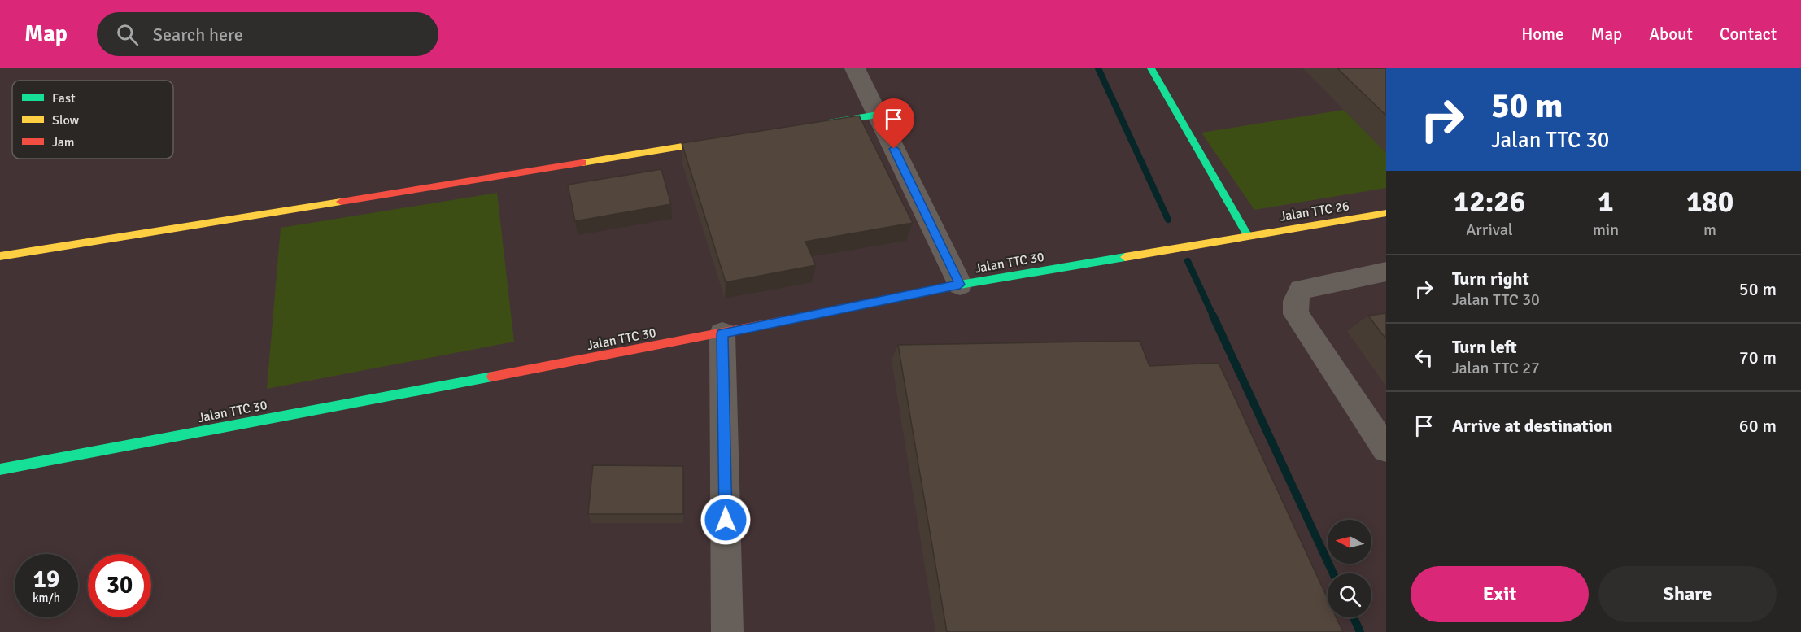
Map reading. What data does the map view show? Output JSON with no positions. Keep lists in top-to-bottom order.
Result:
{
  "streets": {
    "street": ["Jalan TTC 26", "Jalan TTC 30"]
  },
  "crossings": [
    ["Jalan TTC 26", "Jalan TTC 30"]
  ],
  "legend": ["Fast", "Slow", "Jam"],
  "north": "left",
  "page": {
    "header": "Map",
    "search": "Search here",
    "nav": [
      "Home",
      "Map",
      "About",
      "Contact"
    ],
    "turn": ["50 m", "Jalan TTC 30"],
    "eta": [
      "12:26",
      "Arrival",
      "1",
      "min",
      "180",
      "m"
    ],
    "list": [
      {
        "name": "Turn right",
        "note": "Jalan TTC 30",
        "value": "50 m"
      },
      {
        "name": "Turn left",
        "note": "Jalan TTC 27",
        "value": "70 m"
      },
      {
        "name": "Arrive at destination",
        "value": "60 m"
      }
    ],
    "speed": "19 km/h",
    "limit": "30",
    "buttons": ["Exit", "Share"]
  }
}
